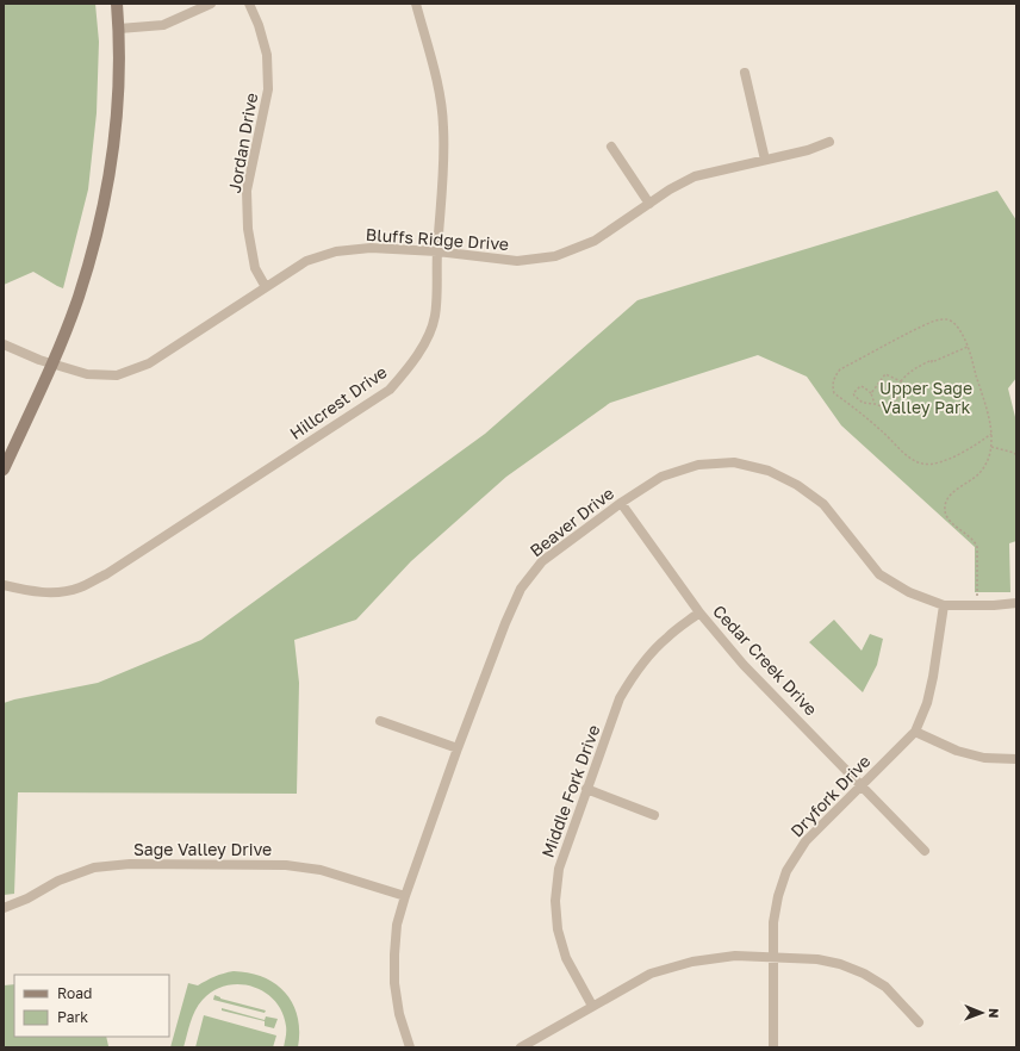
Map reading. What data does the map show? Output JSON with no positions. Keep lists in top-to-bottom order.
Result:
{
  "streets": {
    "street": [
      "Jordan Drive",
      "Bluffs Ridge Drive",
      "Hillcrest Drive",
      "Beaver Drive",
      "Cedar Creek Drive",
      "Middle Fork Drive",
      "Dryfork Drive",
      "Sage Valley Drive"
    ]
  },
  "crossings": [
    ["Jordan Drive", "Bluffs Ridge Drive"],
    ["Bluffs Ridge Drive", "Hillcrest Drive"],
    ["Beaver Drive", "Cedar Creek Drive"],
    ["Beaver Drive", "Dryfork Drive"],
    ["Beaver Drive", "Sage Valley Drive"],
    ["Cedar Creek Drive", "Middle Fork Drive"],
    ["Cedar Creek Drive", "Dryfork Drive"]
  ],
  "parks": ["Upper Sage Valley Park"],
  "legend": ["Road", "Park"],
  "north": "right"
}
